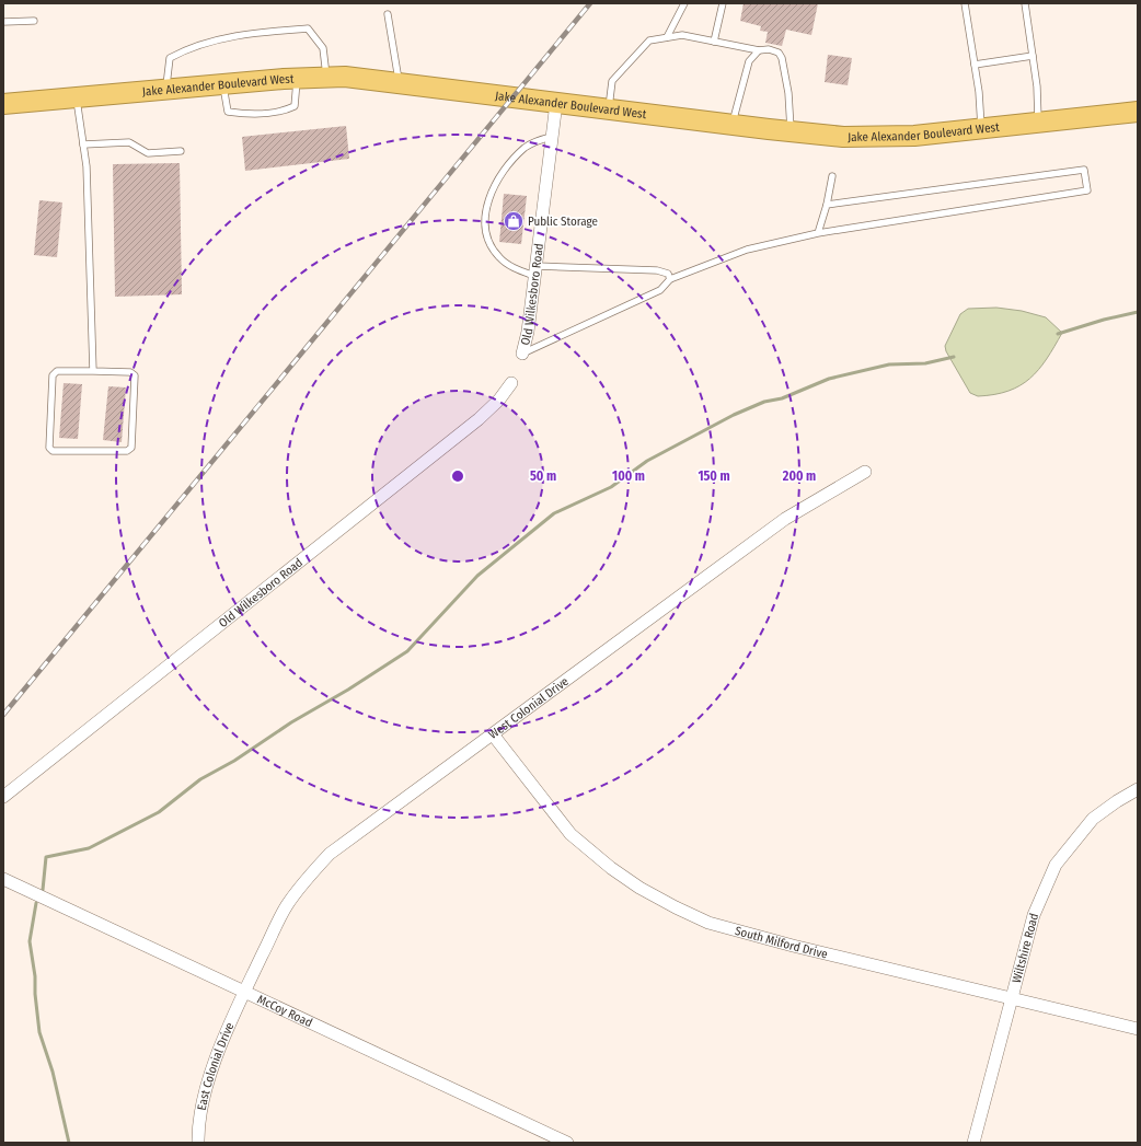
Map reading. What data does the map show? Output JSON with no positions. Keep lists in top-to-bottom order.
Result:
{
  "streets": {
    "highway": ["Jake Alexander Boulevard West"],
    "street": [
      "Old Wilkesboro Road",
      "West Colonial Drive",
      "South Milford Drive",
      "Wiltshire Road",
      "McCoy Road",
      "East Colonial Drive"
    ]
  },
  "crossings": [
    ["Jake Alexander Boulevard West", "Old Wilkesboro Road"],
    ["West Colonial Drive", "South Milford Drive"],
    ["West Colonial Drive", "McCoy Road"],
    ["West Colonial Drive", "East Colonial Drive"],
    ["South Milford Drive", "Wiltshire Road"],
    ["McCoy Road", "East Colonial Drive"]
  ],
  "places": {
    "shop": ["Public Storage"]
  },
  "rings": [
    "50 m",
    "100 m",
    "150 m",
    "200 m"
  ]
}
